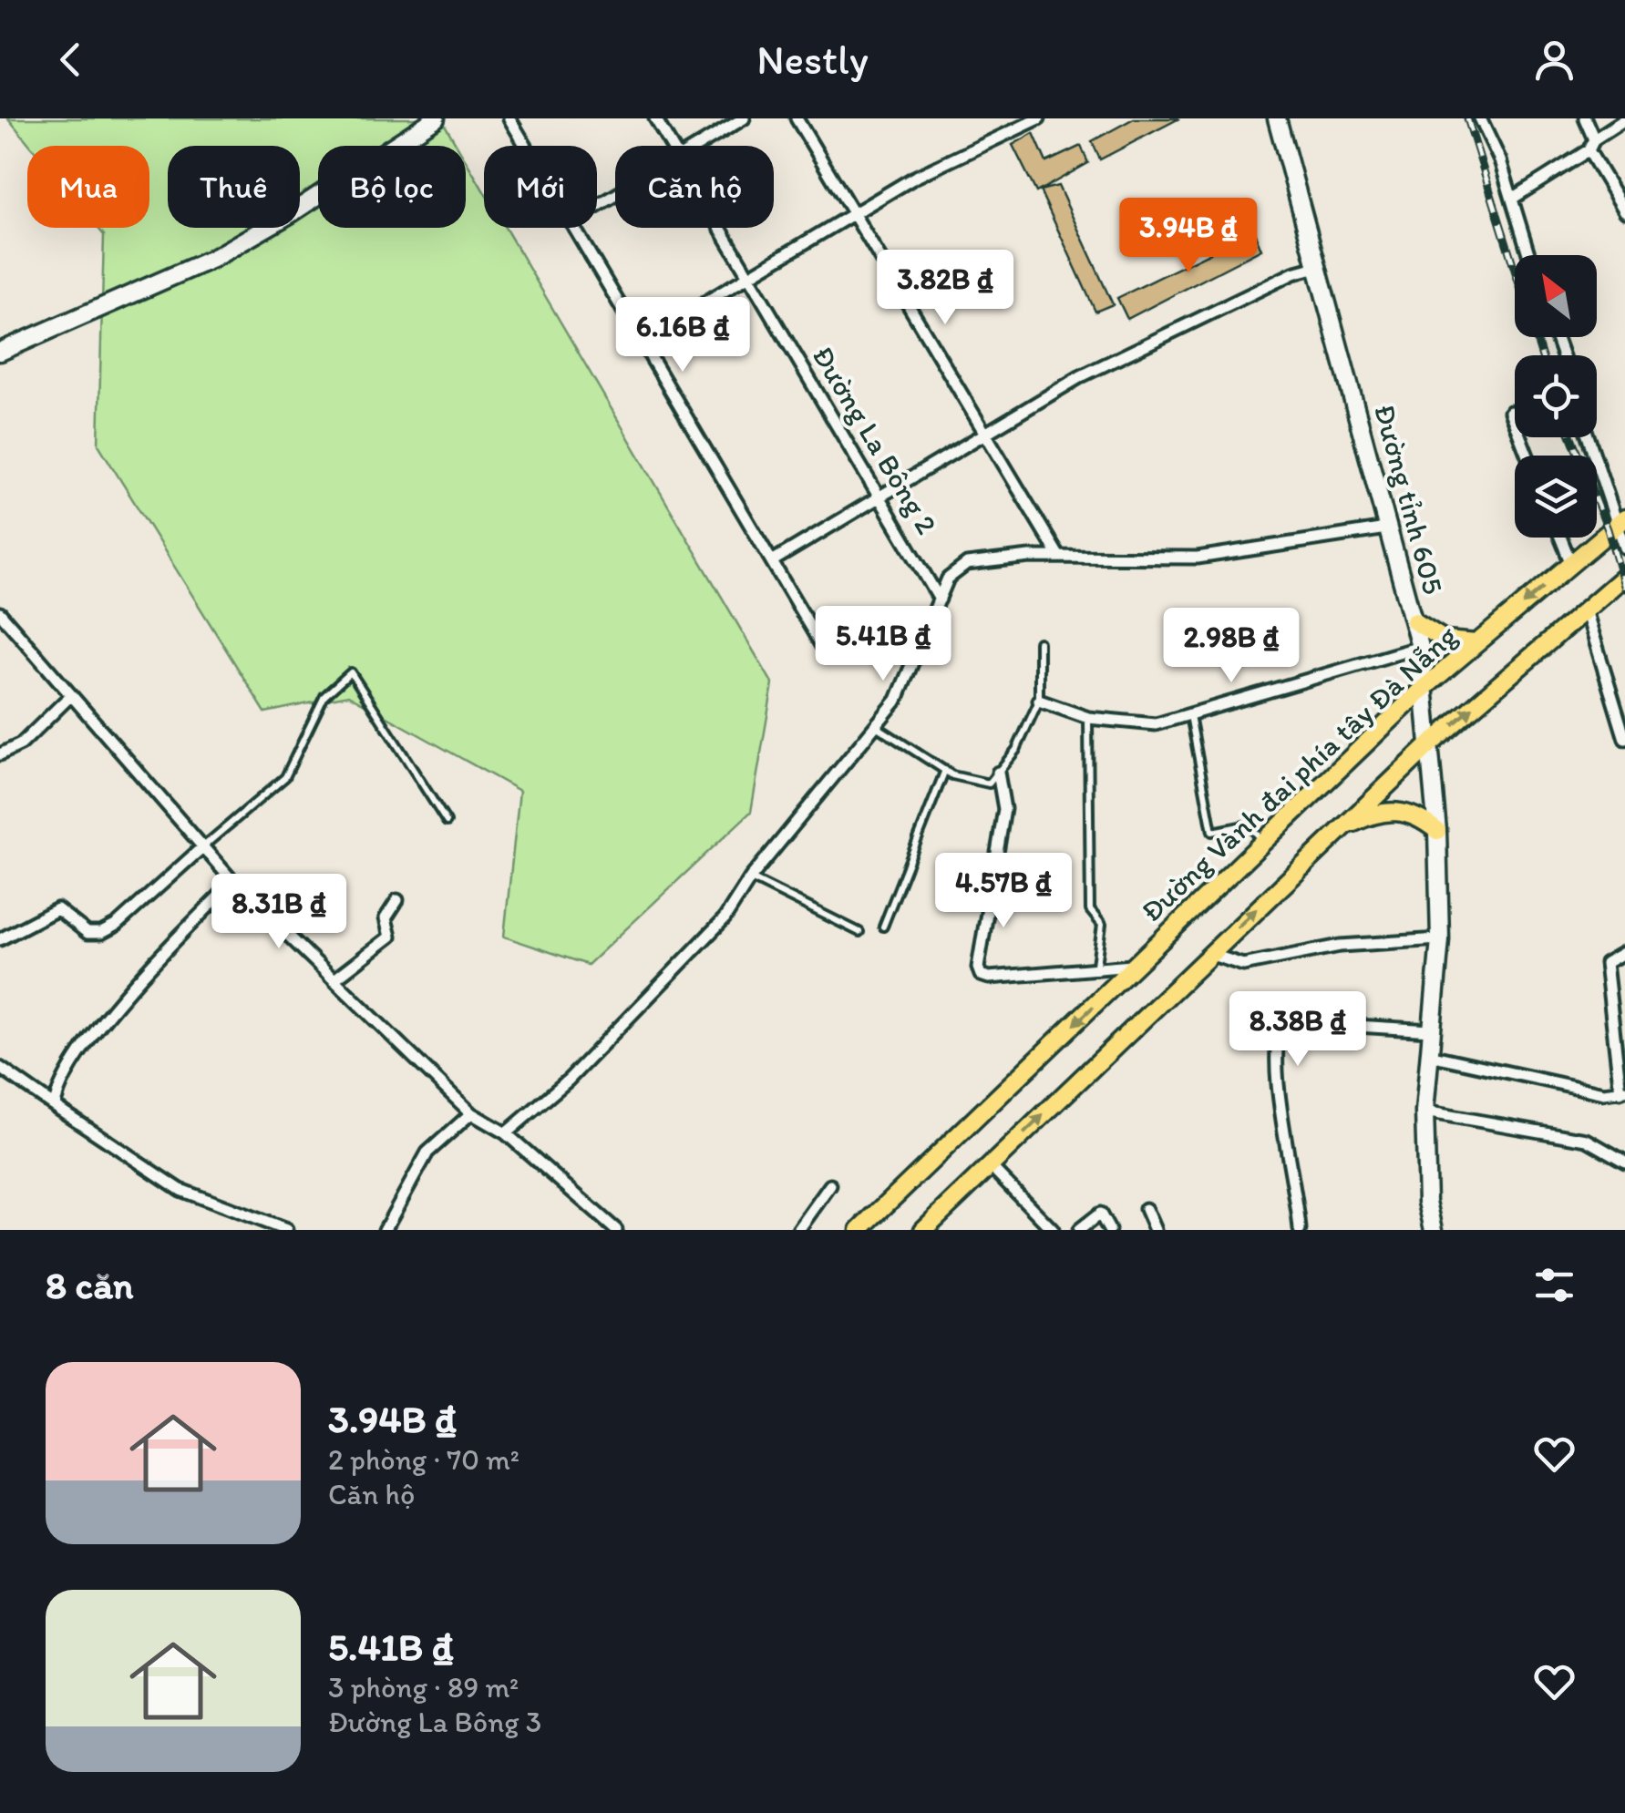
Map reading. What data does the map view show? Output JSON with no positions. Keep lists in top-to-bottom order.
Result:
{
  "streets": {
    "main road": ["Đường tỉnh 605", "Đường Vành đai phía tây Đà Nẵng"],
    "street": ["Đường La Bông 2"]
  },
  "crossings": [
    ["Đường tỉnh 605", "Đường Vành đai phía tây Đà Nẵng"]
  ],
  "north": "top left",
  "page": {
    "header": "Nestly",
    "chip": [
      "Mua",
      "Thuê",
      "Bộ lọc",
      "Mới",
      "Căn hộ"
    ],
    "price": [
      "3.94B ₫",
      "3.82B ₫",
      "6.16B ₫",
      "5.41B ₫",
      "2.98B ₫",
      "4.57B ₫",
      "8.31B ₫",
      "8.38B ₫"
    ],
    "heading": "8 căn",
    "list": [
      {
        "name": "3.94B ₫",
        "note": "2 phòng · 70 m² · Căn hộ"
      },
      {
        "name": "5.41B ₫",
        "note": "3 phòng · 89 m² · Đường La Bông 3"
      }
    ]
  }
}
